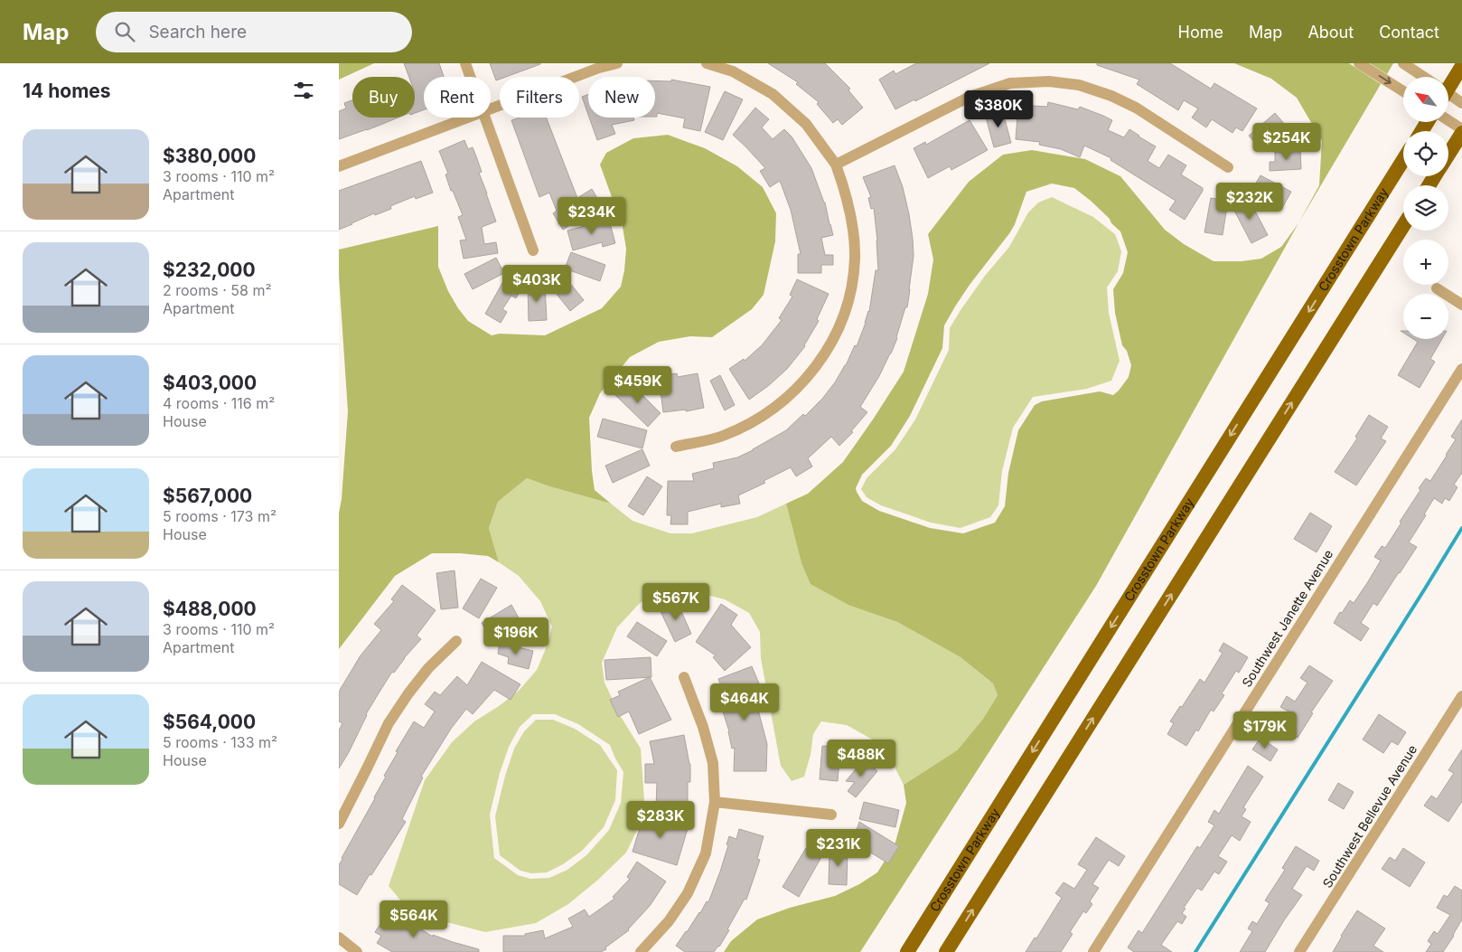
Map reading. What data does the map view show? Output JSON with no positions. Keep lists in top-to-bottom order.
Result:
{
  "streets": {
    "main road": ["Crosstown Parkway"],
    "street": ["Southwest Janette Avenue", "Southwest Bellevue Avenue"]
  },
  "north": "top left",
  "page": {
    "header": "Map",
    "search": "Search here",
    "nav": [
      "Home",
      "Map",
      "About",
      "Contact"
    ],
    "heading": "14 homes",
    "map_buttons": ["+", "−"],
    "chip": [
      "Buy",
      "Rent",
      "Filters",
      "New"
    ],
    "price": [
      "$380K",
      "$254K",
      "$232K",
      "$234K",
      "$403K",
      "$459K",
      "$567K",
      "$196K",
      "$464K",
      "$179K",
      "$488K",
      "$283K",
      "$231K",
      "$564K"
    ],
    "list": [
      {
        "name": "$380,000",
        "note": "3 rooms · 110 m² · Apartment"
      },
      {
        "name": "$232,000",
        "note": "2 rooms · 58 m² · Apartment"
      },
      {
        "name": "$403,000",
        "note": "4 rooms · 116 m² · House"
      },
      {
        "name": "$567,000",
        "note": "5 rooms · 173 m² · House"
      },
      {
        "name": "$488,000",
        "note": "3 rooms · 110 m² · Apartment"
      },
      {
        "name": "$564,000",
        "note": "5 rooms · 133 m² · House"
      }
    ]
  }
}
